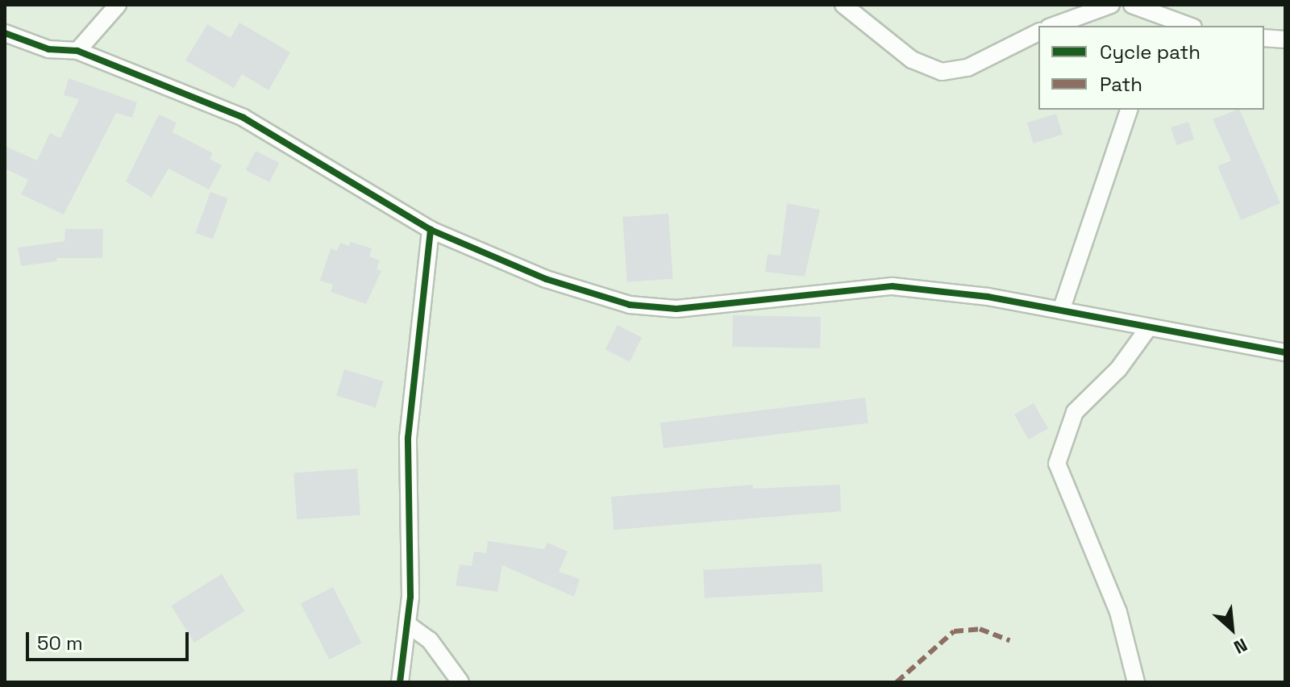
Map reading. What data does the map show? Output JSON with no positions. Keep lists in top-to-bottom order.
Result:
{
  "legend": ["Cycle path", "Path"],
  "scale_bar": "50 m",
  "north": "bottom right"
}
